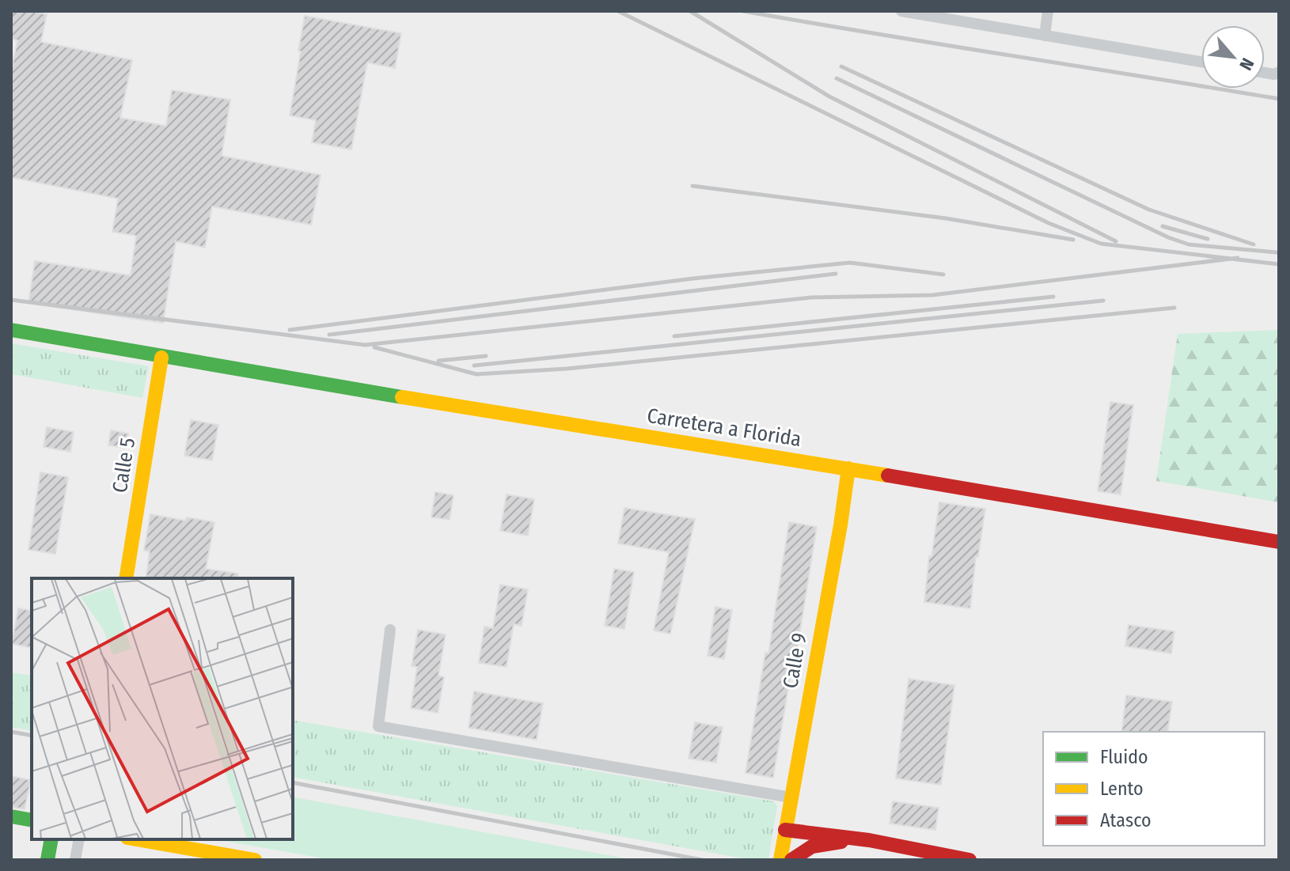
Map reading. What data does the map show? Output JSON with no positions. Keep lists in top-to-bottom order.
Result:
{
  "streets": {
    "main road": ["Carretera a Florida", "Calle 5", "Calle 9"]
  },
  "crossings": [
    ["Carretera a Florida", "Calle 5"],
    ["Carretera a Florida", "Calle 9"]
  ],
  "legend": ["Fluido", "Lento", "Atasco"],
  "north": "bottom right"
}
